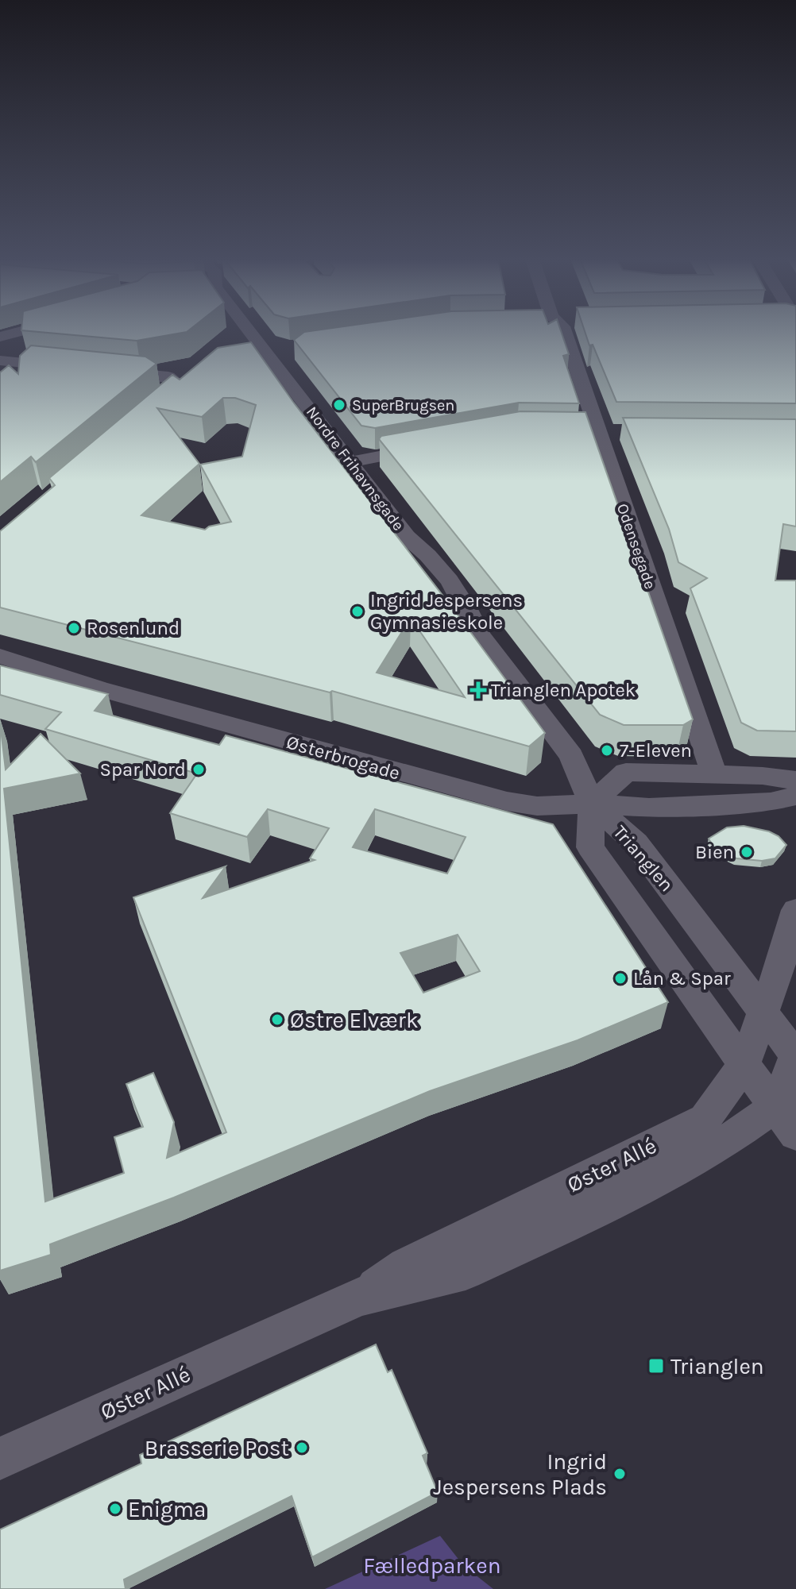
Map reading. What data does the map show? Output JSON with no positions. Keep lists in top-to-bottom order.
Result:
{
  "streets": {
    "street": [
      "Nordre Frihavnsgade",
      "Odensegade",
      "Østerbrogade",
      "Trianglen",
      "Øster Allé"
    ]
  },
  "crossings": [
    ["Nordre Frihavnsgade", "Østerbrogade"],
    ["Nordre Frihavnsgade", "Trianglen"],
    ["Østerbrogade", "Trianglen"],
    ["Trianglen", "Øster Allé"]
  ],
  "parks": ["Fælledparken"],
  "places": {
    "other": [
      "SuperBrugsen",
      "Ingrid Jespersens Gymnasieskole",
      "Rosenlund",
      "7-Eleven",
      "Spar Nord",
      "Bien",
      "Lån & Spar",
      "Østre Elværk",
      "Brasserie Post",
      "Ingrid Jespersens Plads",
      "Enigma"
    ],
    "health": ["Trianglen Apotek"],
    "transit": ["Trianglen"]
  }
}
